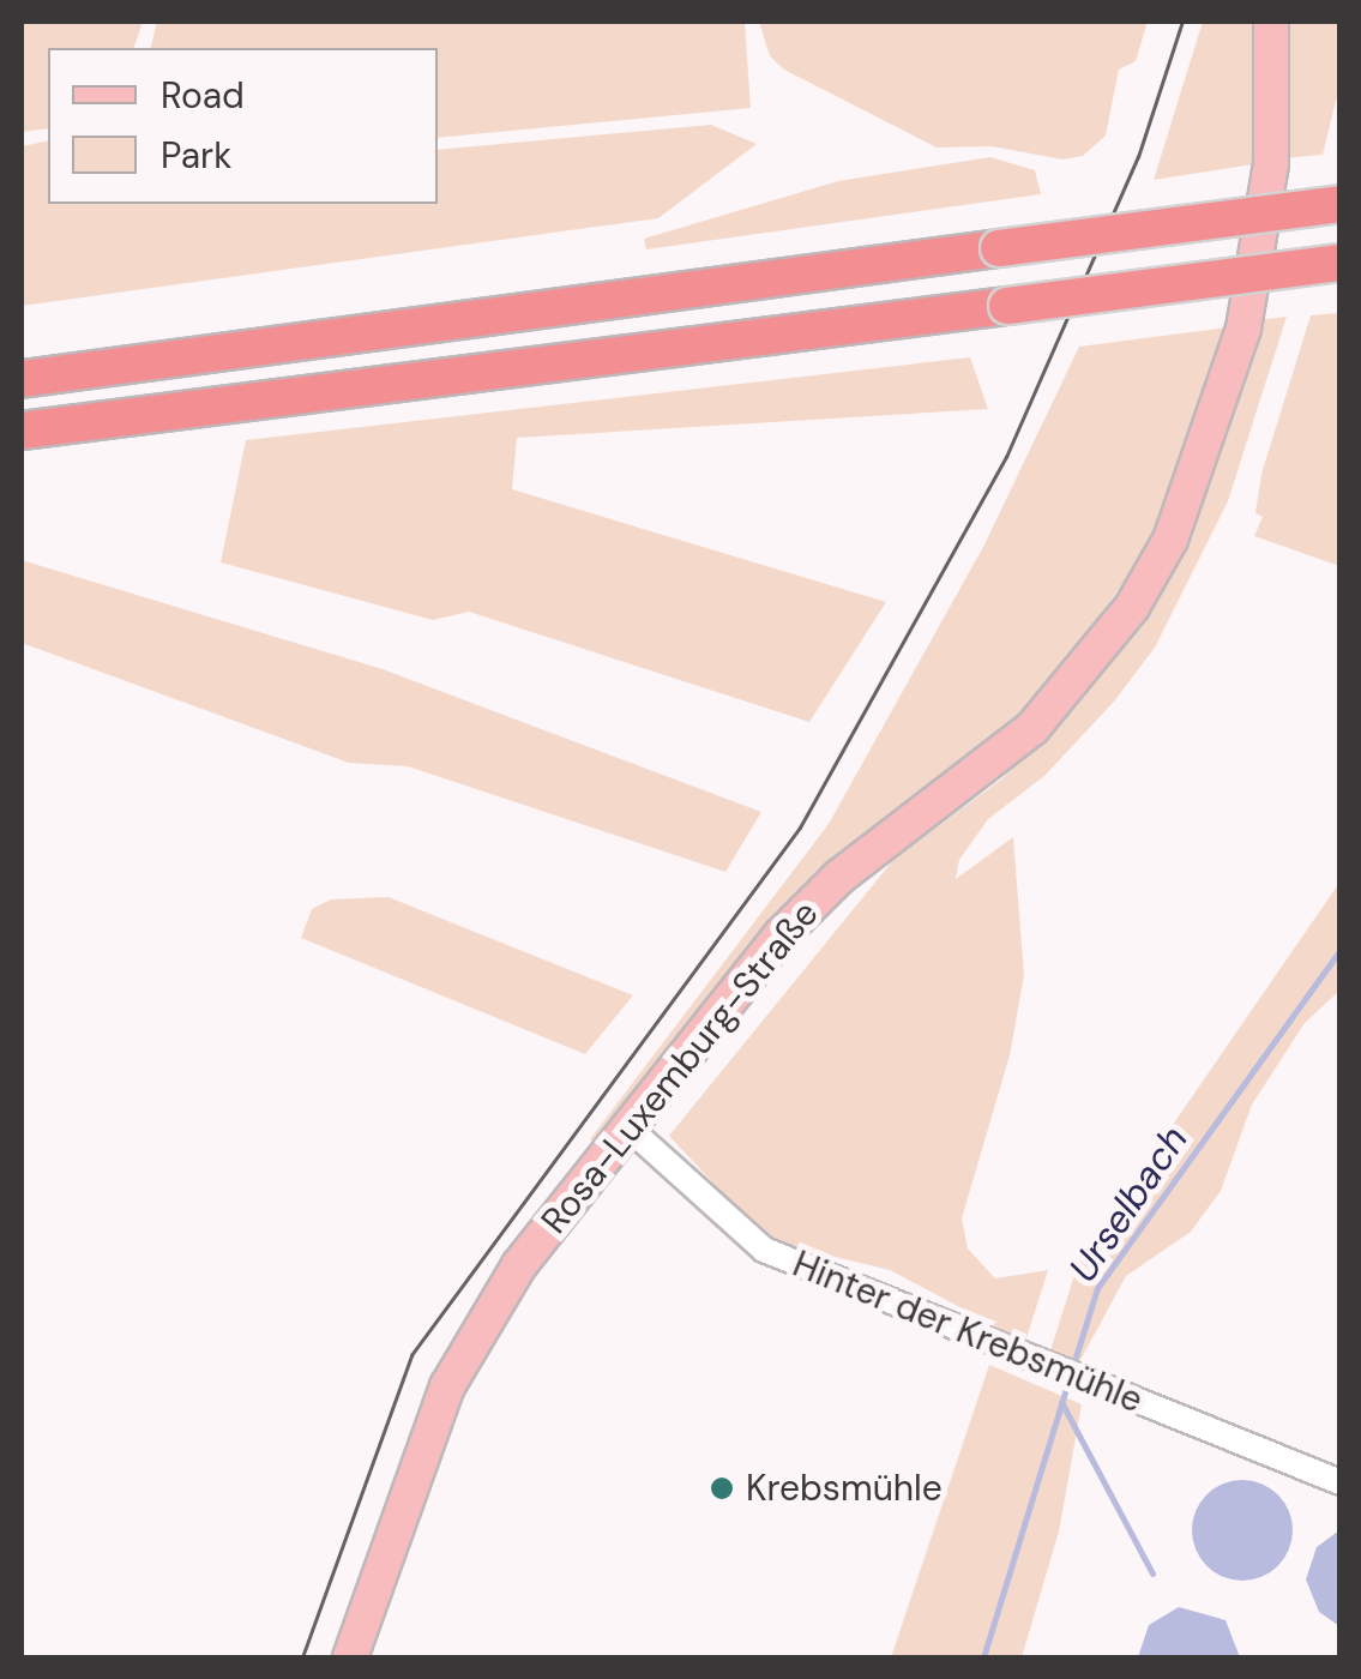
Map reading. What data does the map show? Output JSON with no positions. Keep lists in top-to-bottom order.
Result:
{
  "streets": {
    "main road": ["Rosa-Luxemburg-Straße"],
    "street": ["Hinter der Krebsmühle"]
  },
  "crossings": [
    ["Rosa-Luxemburg-Straße", "Hinter der Krebsmühle"]
  ],
  "water": ["Urselbach"],
  "places": ["Krebsmühle"],
  "legend": ["Road", "Park"]
}
